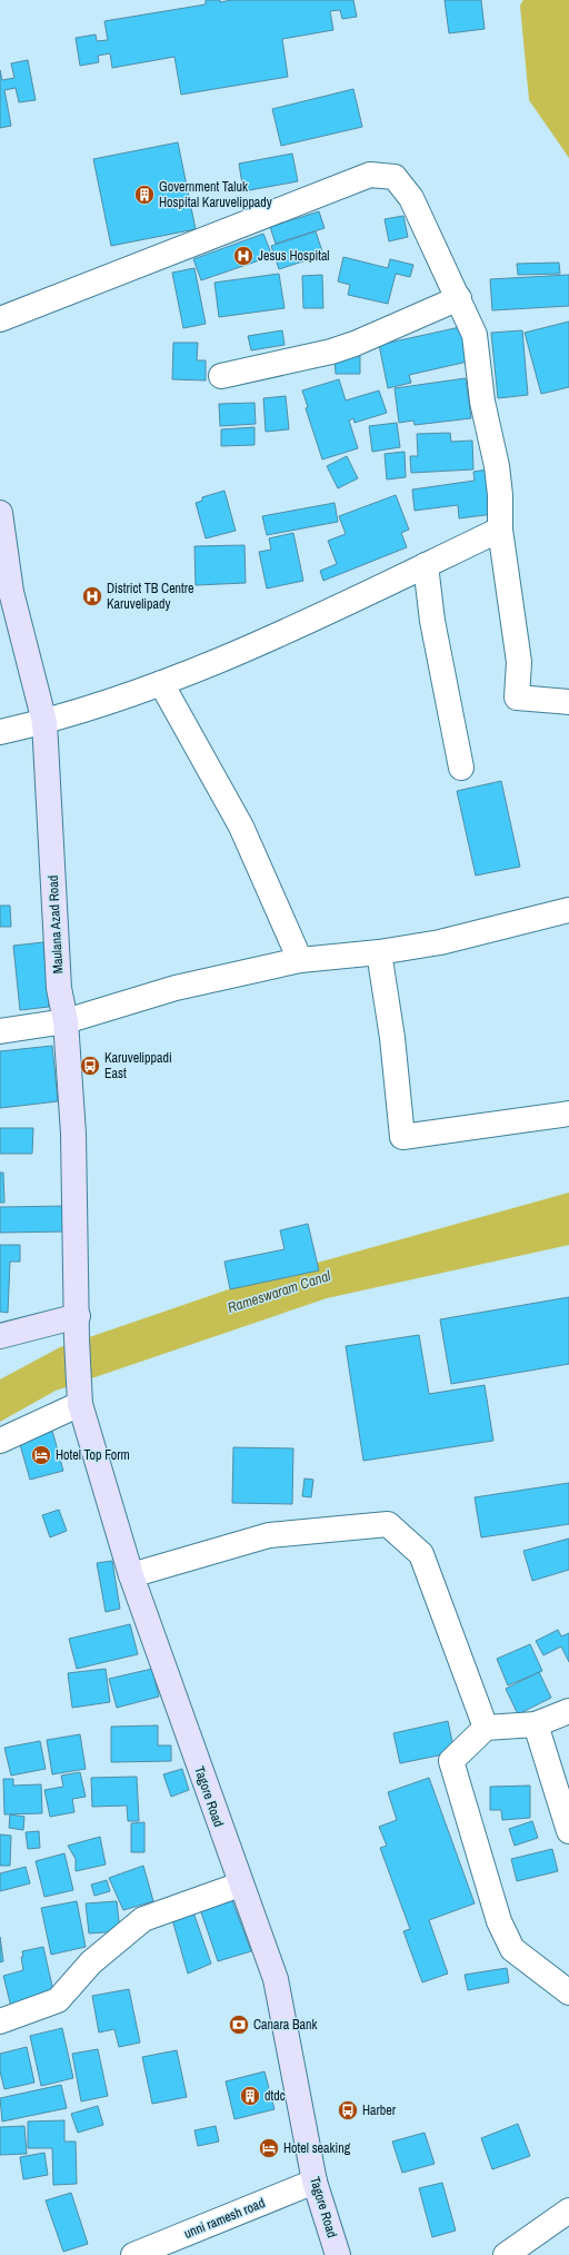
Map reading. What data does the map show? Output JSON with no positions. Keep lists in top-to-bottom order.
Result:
{
  "streets": {
    "main road": ["Maulana Azad Road", "Tagore Road"],
    "street": ["unni ramesh road"]
  },
  "crossings": [
    ["Maulana Azad Road", "Tagore Road"],
    ["Tagore Road", "unni ramesh road"]
  ],
  "water": ["Rameswaram Canal"],
  "places": {
    "building": ["Government Taluk Hospital Karuvelippady", "dtdc"],
    "hospital": ["Jesus Hospital", "District TB Centre Karuvelipady"],
    "bus stop": ["Karuvelippadi East", "Harber"],
    "hotel": ["Hotel Top Form", "Hotel seaking"],
    "bank": ["Canara Bank"]
  }
}
